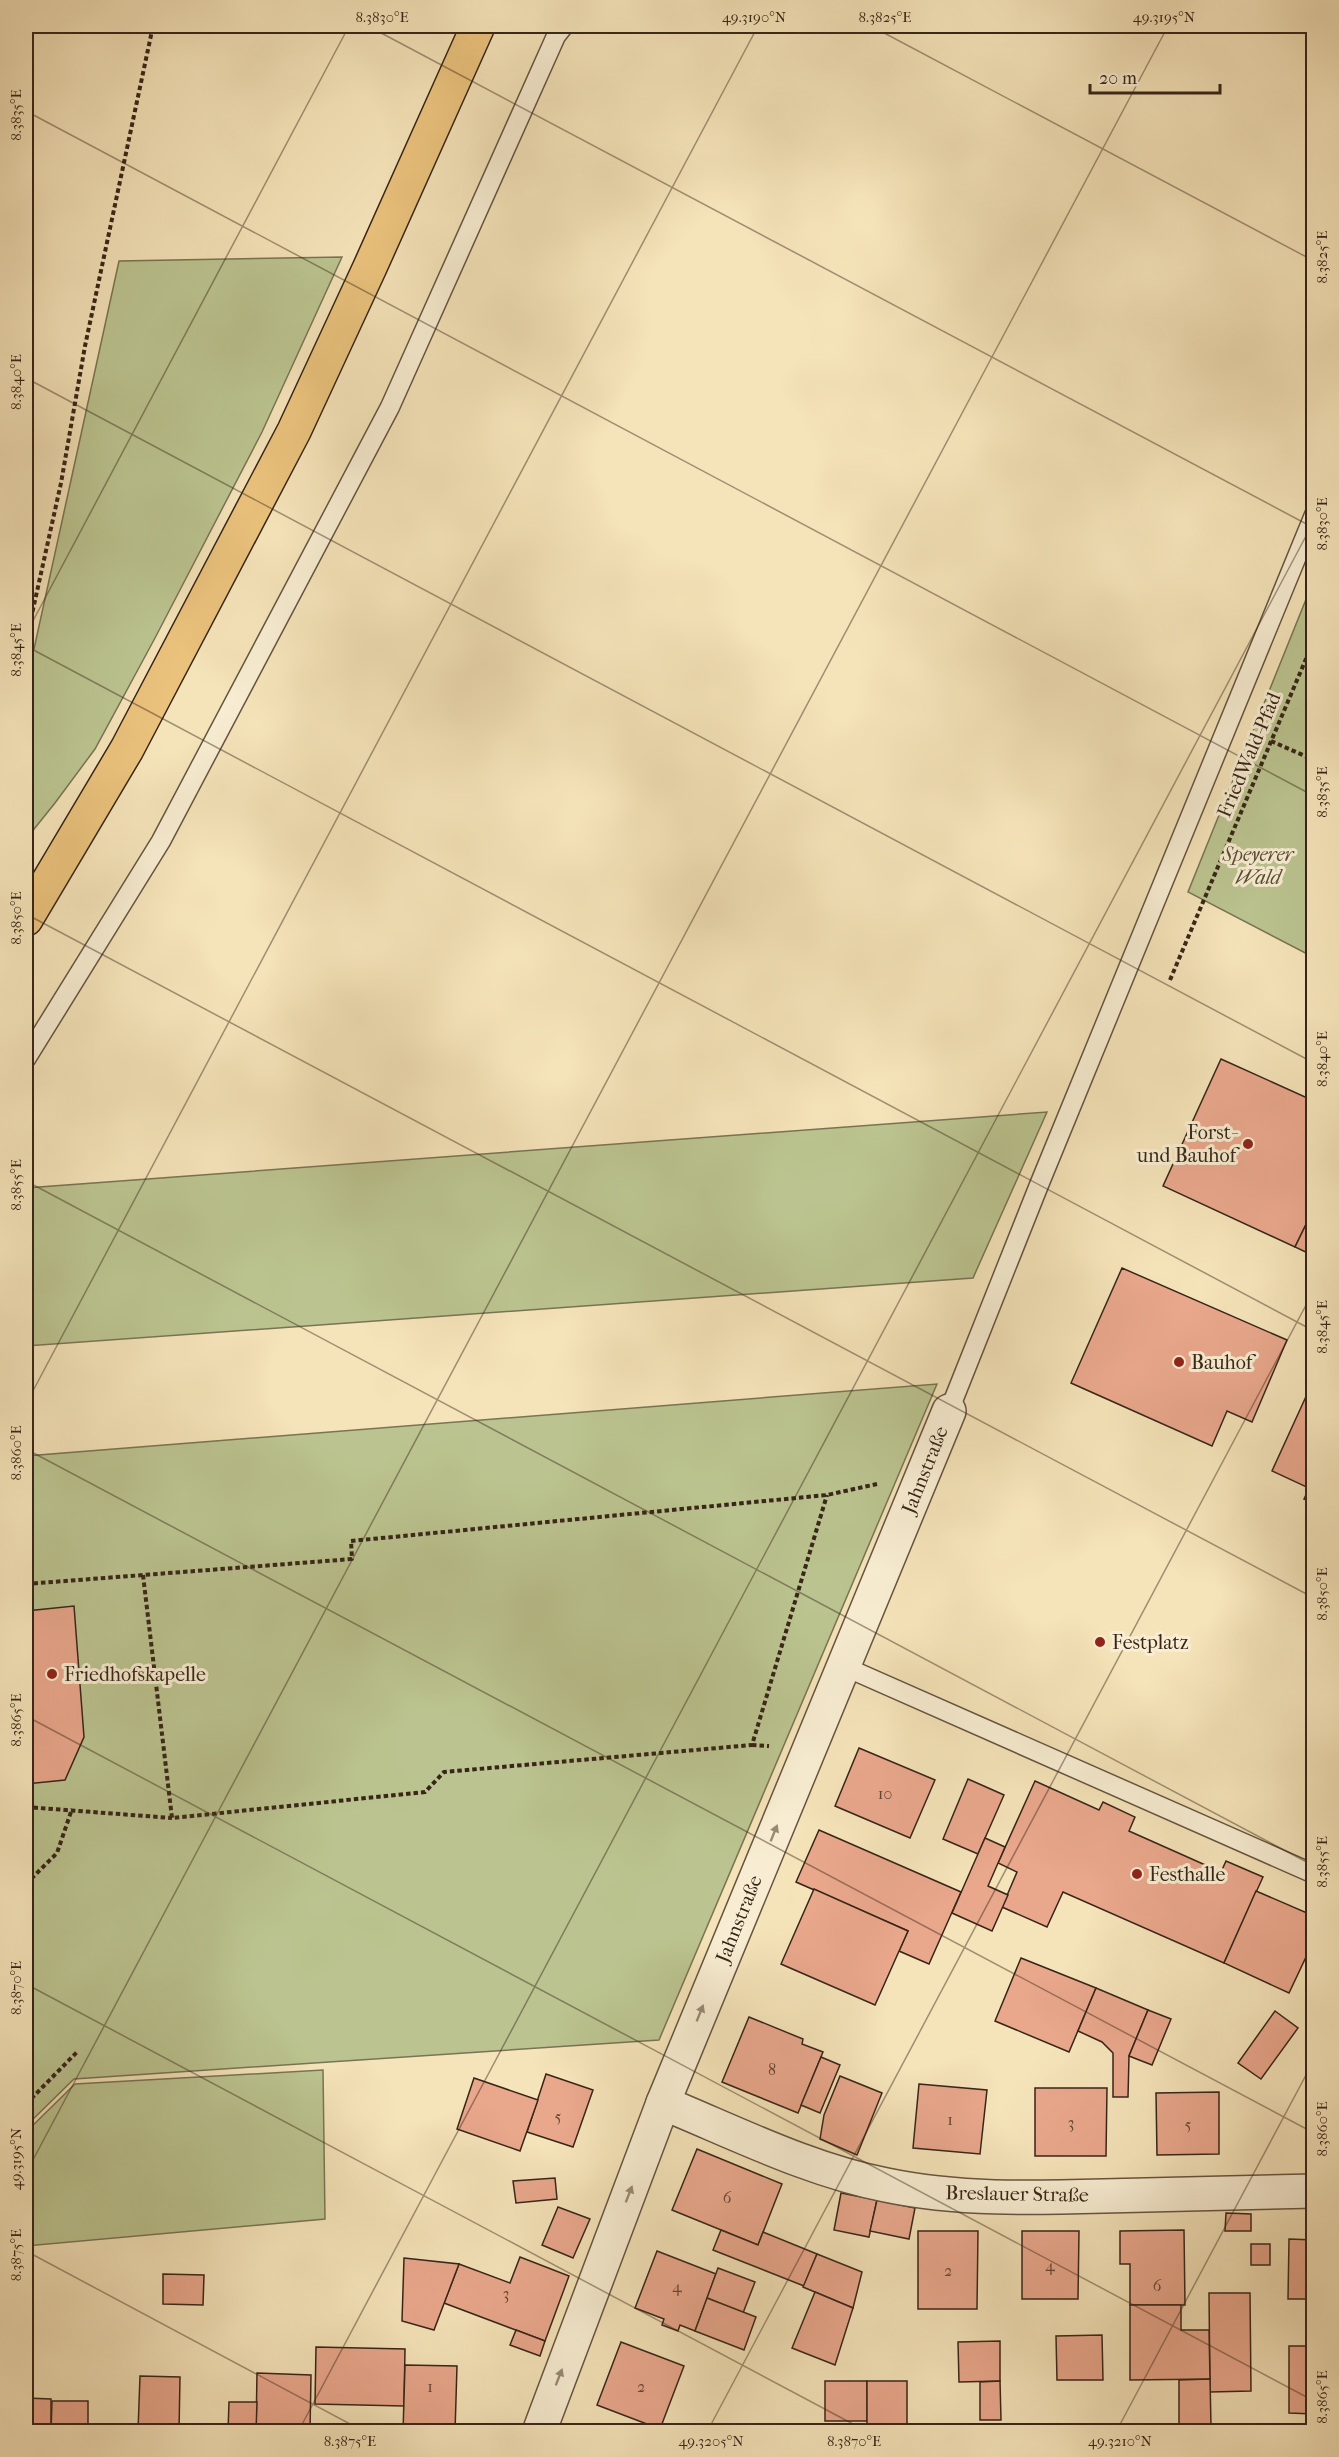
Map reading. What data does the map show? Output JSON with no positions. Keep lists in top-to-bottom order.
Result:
{
  "streets": {
    "street": ["Jahnstraße", "Breslauer Straße"],
    "path": ["FriedWald-Pfad"]
  },
  "crossings": [
    ["Jahnstraße", "Breslauer Straße"]
  ],
  "one_way": ["Jahnstraße"],
  "parks": ["Speyerer Wald"],
  "places": [
    "Forst- und Bauhof",
    "Bauhof",
    "Festplatz",
    "Friedhofskapelle",
    "Festhalle"
  ],
  "house_numbers": [
    "10",
    "8",
    "5",
    "1",
    "3",
    "5",
    "6",
    "4",
    "2",
    "6",
    "4",
    "3",
    "1",
    "2"
  ],
  "scale_bar": "20 m",
  "coordinates": [
    "8.3830°E",
    "49.3190°N",
    "8.3825°E",
    "49.3195°N",
    "8.3835°E",
    "8.3840°E",
    "8.3845°E",
    "8.3850°E",
    "8.3855°E",
    "8.3860°E",
    "8.3865°E",
    "8.3870°E",
    "8.3875°E",
    "49.3205°N",
    "49.3210°N"
  ]
}
